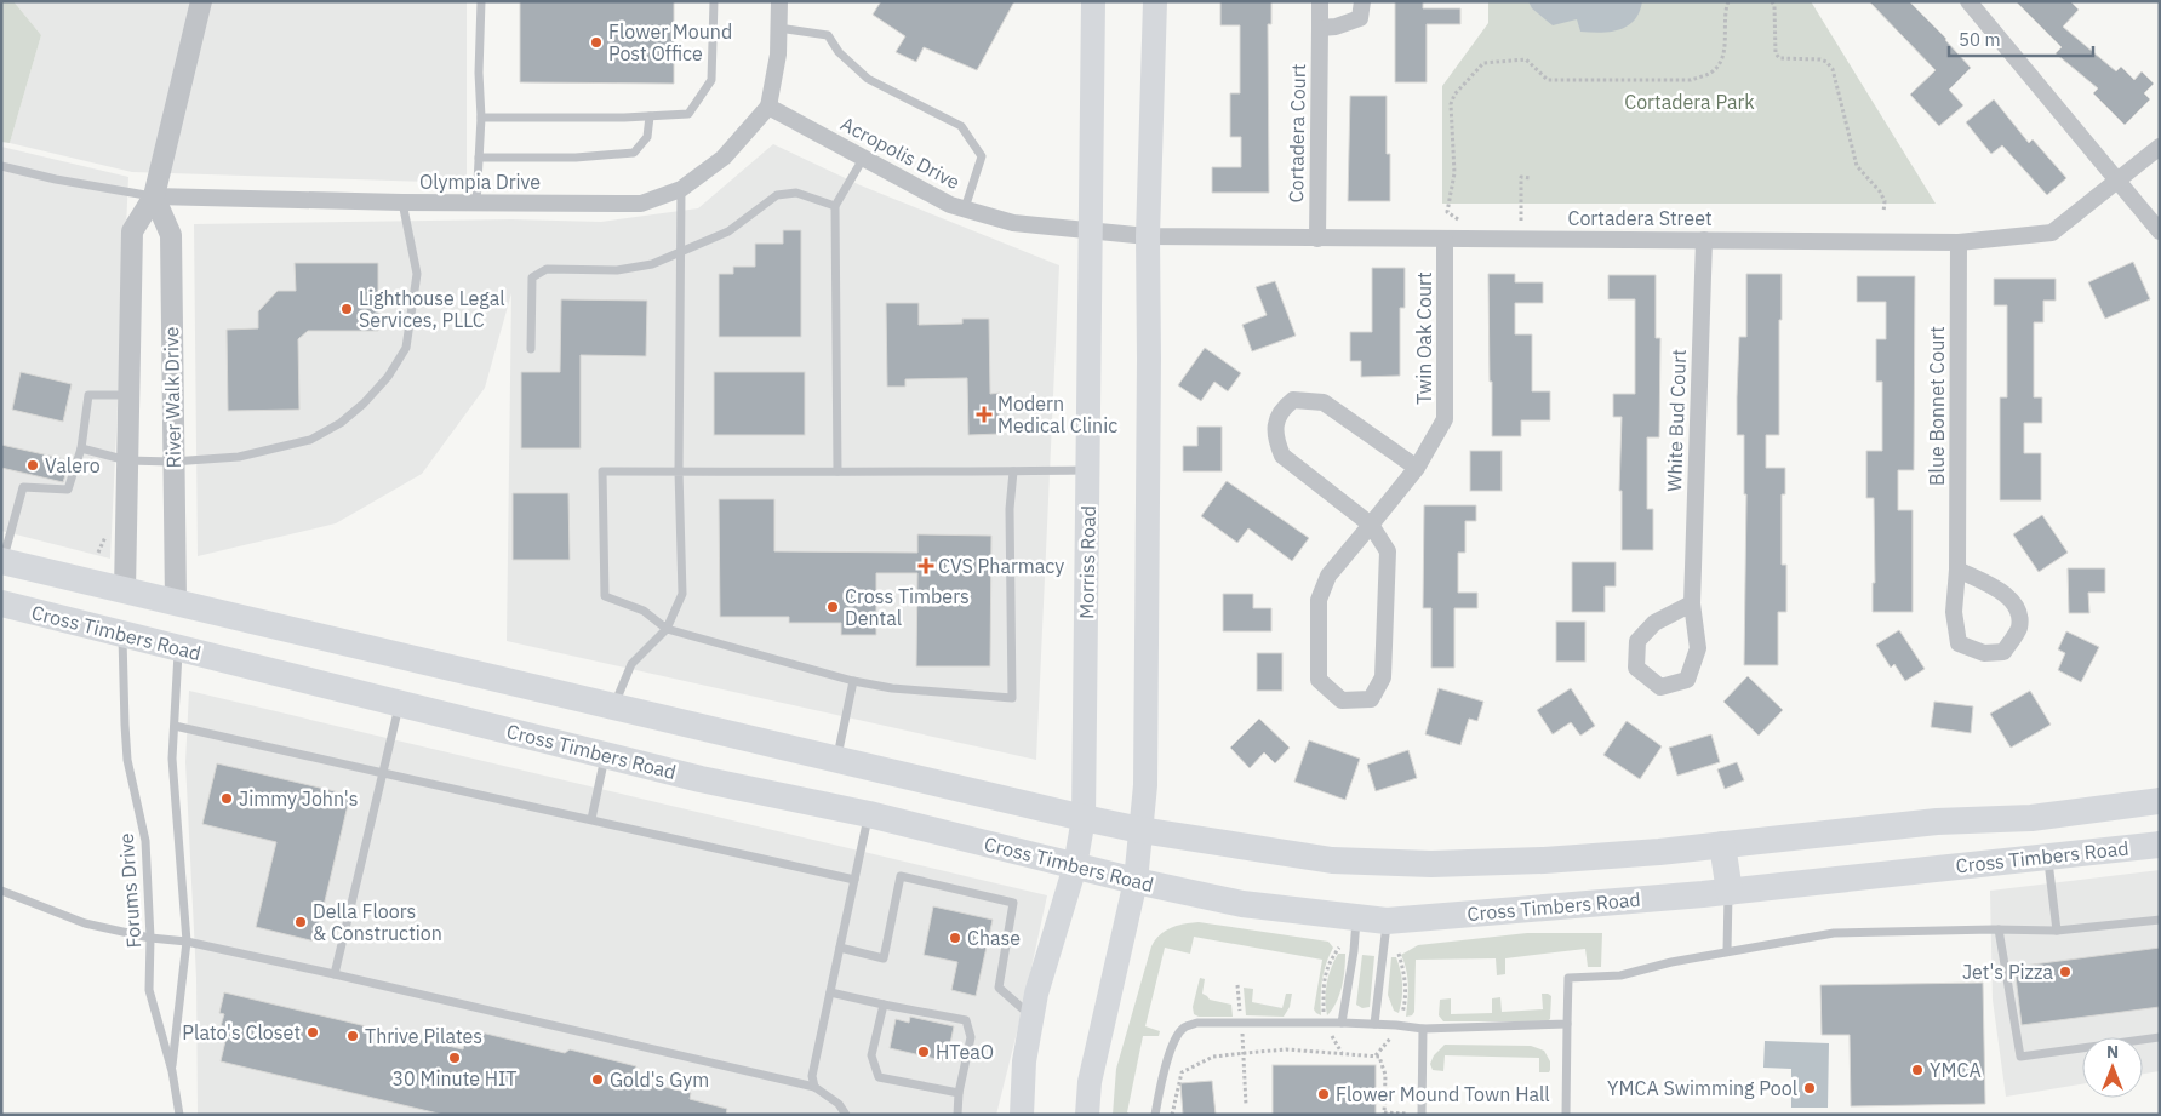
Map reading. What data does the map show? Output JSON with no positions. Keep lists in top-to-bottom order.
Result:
{
  "streets": {
    "main road": ["Morriss Road", "Cross Timbers Road"],
    "street": [
      "Cortadera Court",
      "Acropolis Drive",
      "Olympia Drive",
      "Cortadera Street",
      "Twin Oak Court",
      "River Walk Drive",
      "Blue Bonnet Court",
      "White Bud Court"
    ],
    "lane": ["Forums Drive"]
  },
  "crossings": [
    ["Cortadera Court", "Cortadera Street"],
    ["Acropolis Drive", "Olympia Drive"],
    ["Acropolis Drive", "Cortadera Street"],
    ["Acropolis Drive", "Morriss Road"],
    ["Olympia Drive", "River Walk Drive"],
    ["Cortadera Street", "Twin Oak Court"],
    ["Cortadera Street", "Blue Bonnet Court"],
    ["Cortadera Street", "White Bud Court"],
    ["Cortadera Street", "Morriss Road"],
    ["River Walk Drive", "Cross Timbers Road"],
    ["Morriss Road", "Cross Timbers Road"],
    ["Cross Timbers Road", "Forums Drive"]
  ],
  "parks": ["Cortadera Park"],
  "places": {
    "other": [
      "Flower Mound Post Office",
      "Lighthouse Legal Services, PLLC",
      "Valero",
      "Cross Timbers Dental",
      "Jimmy John's",
      "Della Floors & Construction",
      "Chase",
      "Jet's Pizza",
      "Plato's Closet",
      "Thrive Pilates",
      "HTeaO",
      "30 Minute HIT",
      "YMCA",
      "Gold's Gym",
      "YMCA Swimming Pool",
      "Flower Mound Town Hall"
    ],
    "health": ["Modern Medical Clinic", "CVS Pharmacy"]
  },
  "scale_bar": "50 m",
  "north": "top"
}
